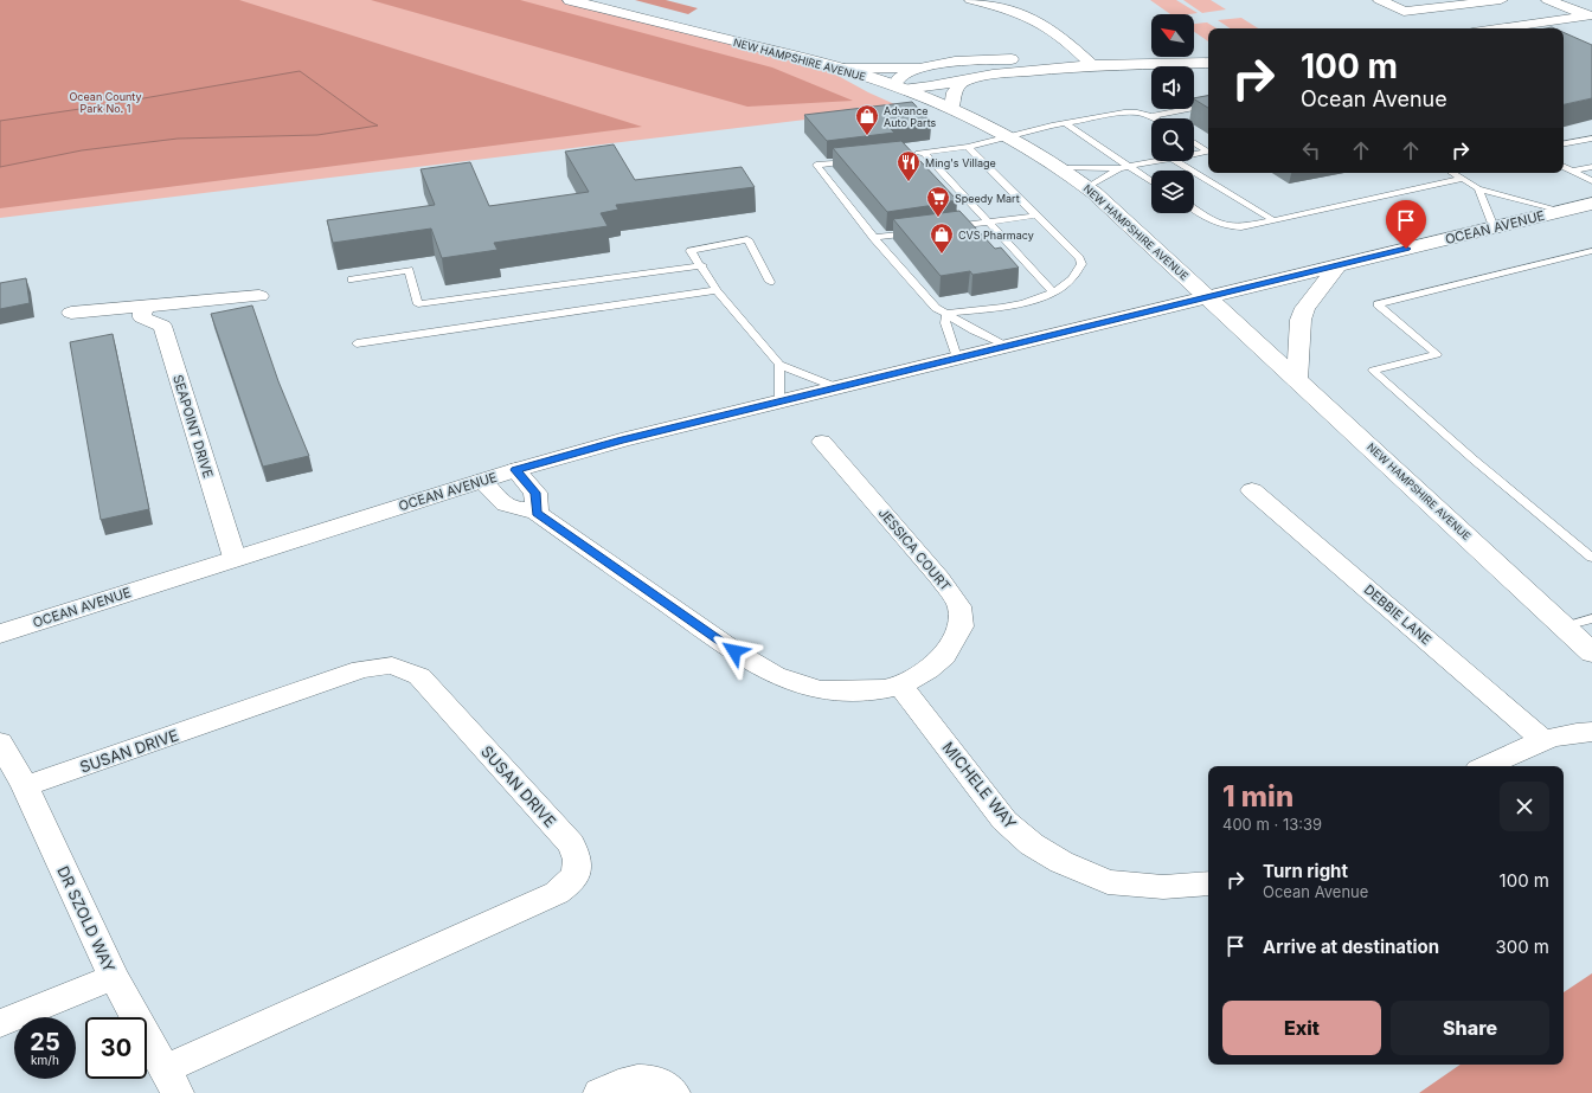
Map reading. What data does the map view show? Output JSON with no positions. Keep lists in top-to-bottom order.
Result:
{
  "streets": {
    "main road": ["NEW HAMPSHIRE AVENUE", "OCEAN AVENUE"],
    "street": [
      "SEAPOINT DRIVE",
      "JESSICA COURT",
      "DEBBIE LANE",
      "SUSAN DRIVE",
      "MICHELE WAY",
      "DR SZOLD WAY"
    ]
  },
  "crossings": [
    ["NEW HAMPSHIRE AVENUE", "OCEAN AVENUE"],
    ["OCEAN AVENUE", "SEAPOINT DRIVE"],
    ["OCEAN AVENUE", "JESSICA COURT"],
    ["JESSICA COURT", "MICHELE WAY"],
    ["SUSAN DRIVE", "DR SZOLD WAY"]
  ],
  "parks": ["Ocean County Park No. 1"],
  "places": {
    "shop": ["Advance Auto Parts", "CVS Pharmacy"],
    "restaurant": ["Ming's Village"],
    "supermarket": ["Speedy Mart"]
  },
  "north": "top left",
  "page": {
    "turn": ["100 m", "Ocean Avenue"],
    "heading": ["1 min", "400 m · 13:39"],
    "list": [
      {
        "name": "Turn right",
        "note": "Ocean Avenue",
        "value": "100 m"
      },
      {
        "name": "Arrive at destination",
        "value": "300 m"
      }
    ],
    "buttons": ["Exit", "Share"],
    "speed": "25 km/h",
    "limit": "30"
  }
}
